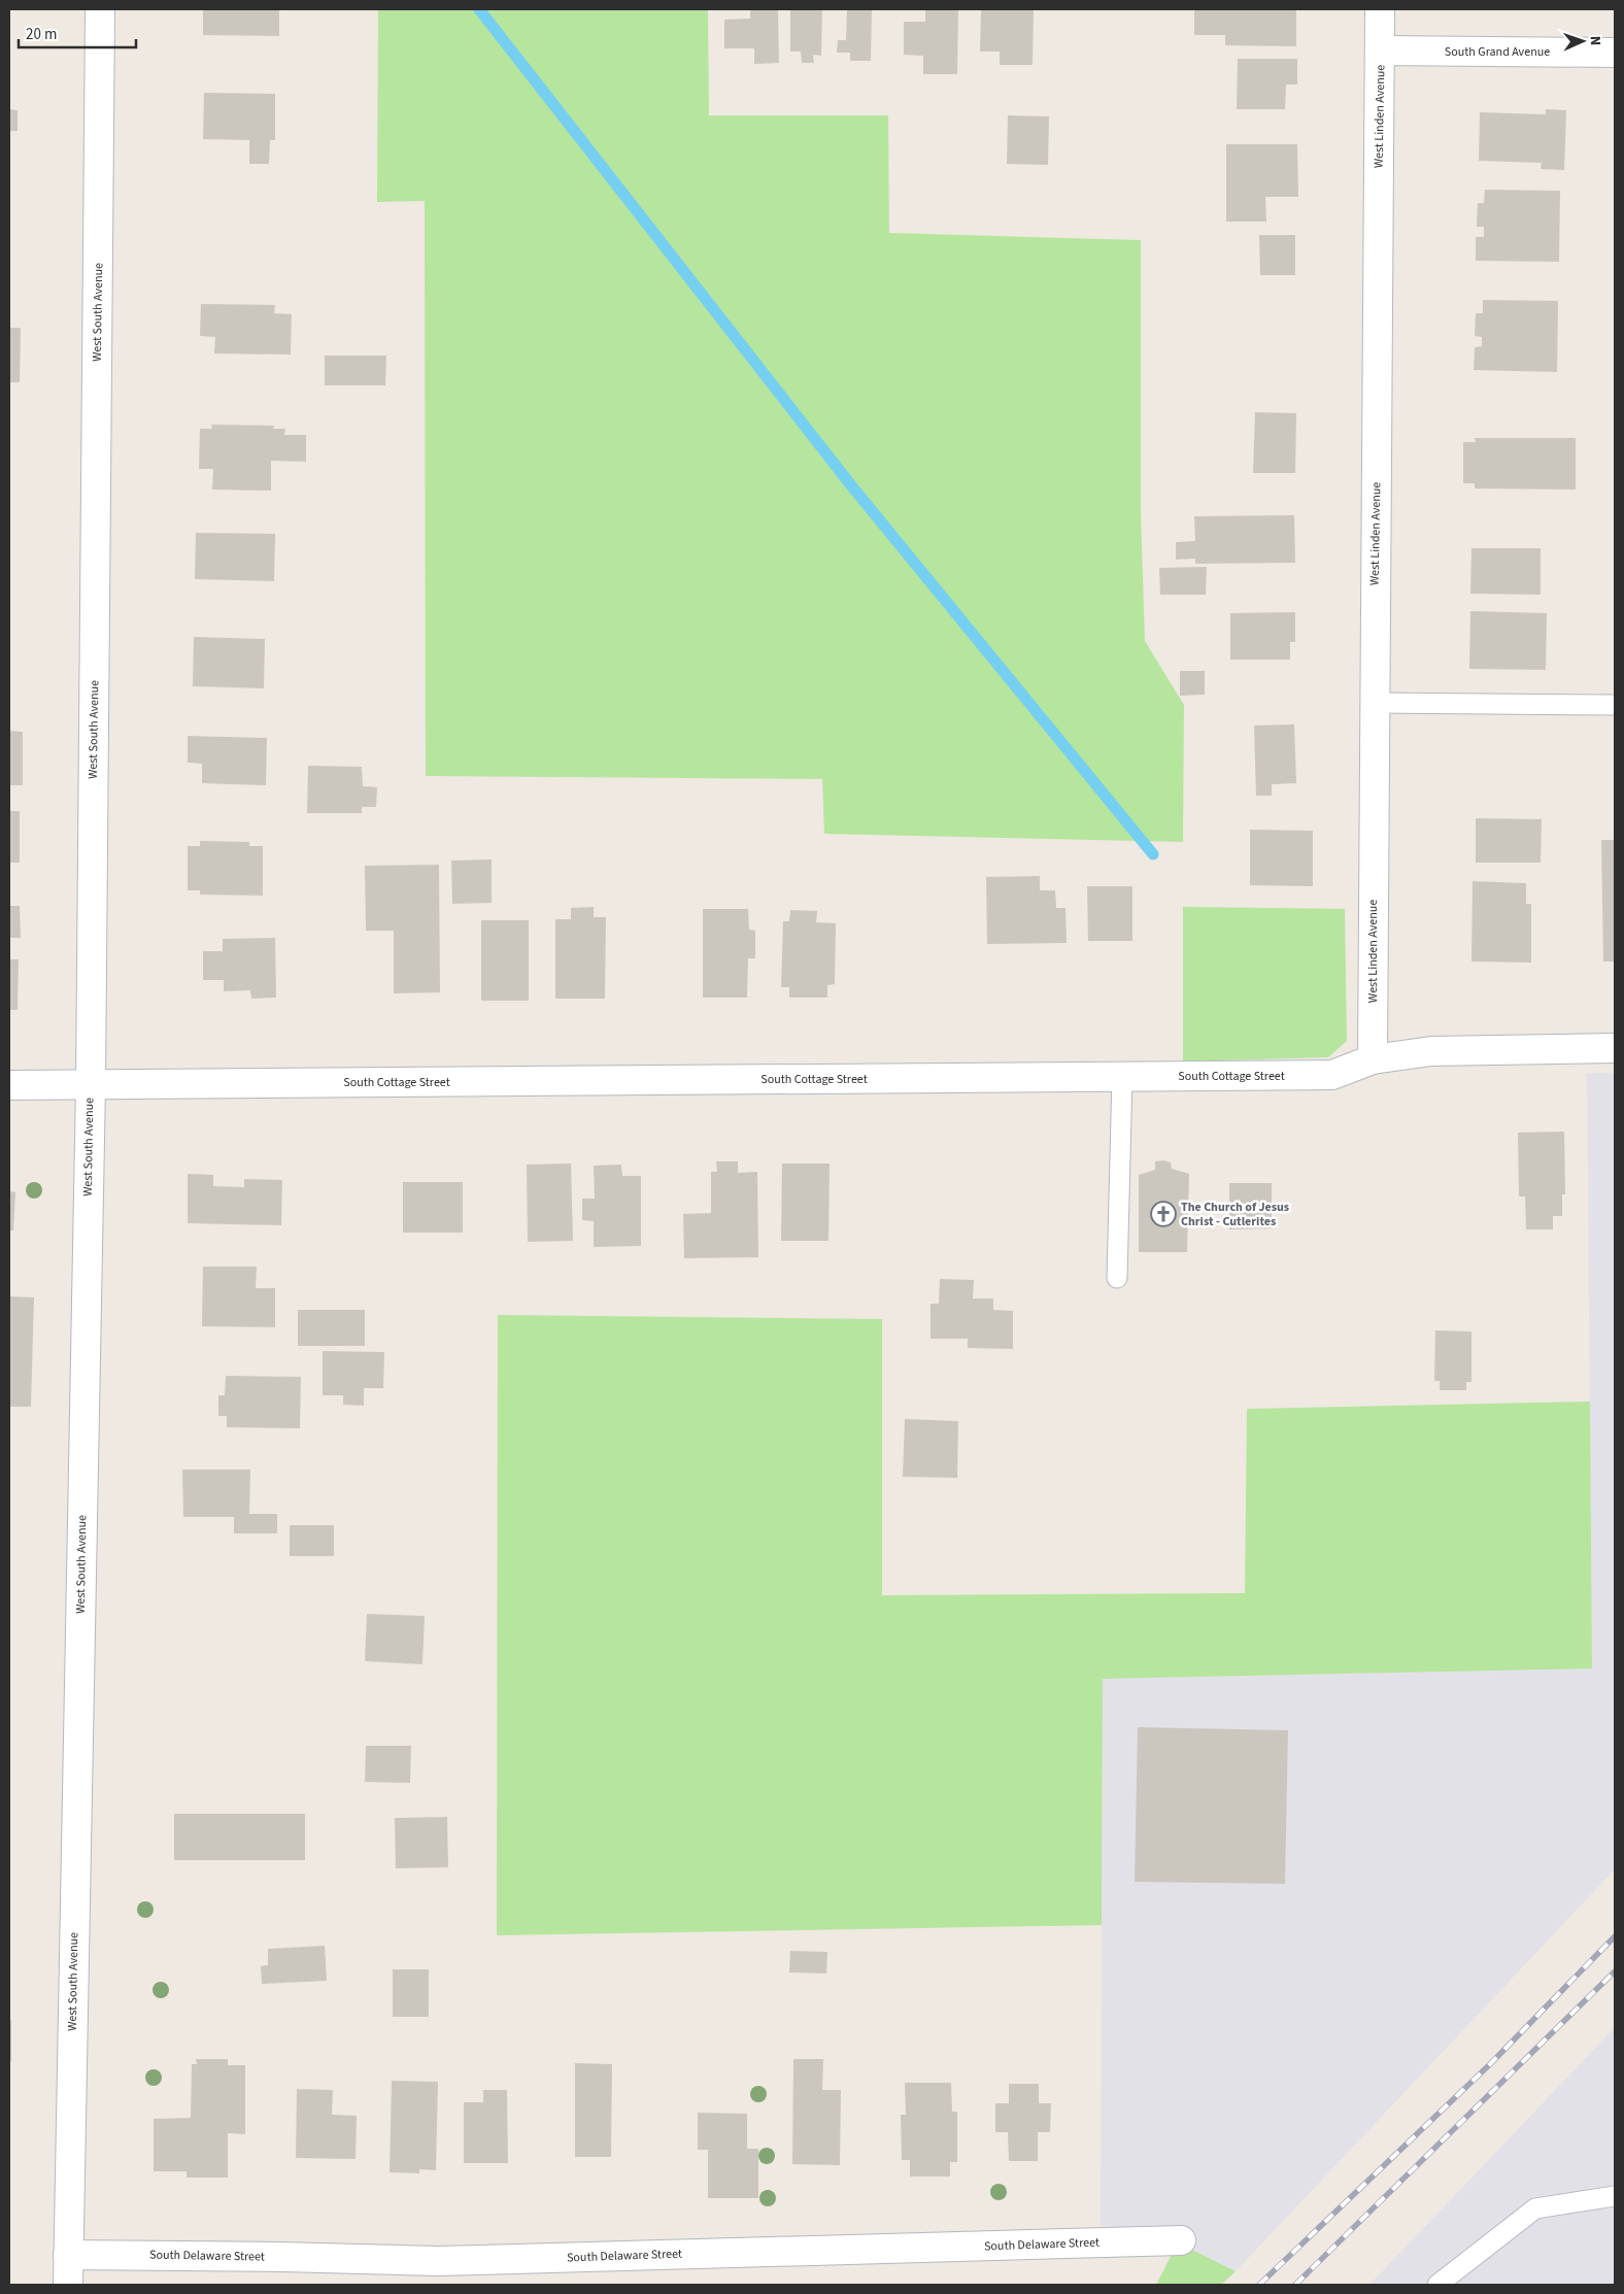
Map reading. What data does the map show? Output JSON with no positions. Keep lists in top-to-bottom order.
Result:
{
  "streets": {
    "street": [
      "South Grand Avenue",
      "West Linden Avenue",
      "West South Avenue",
      "South Cottage Street",
      "South Delaware Street"
    ]
  },
  "crossings": [
    ["South Grand Avenue", "West Linden Avenue"],
    ["West Linden Avenue", "South Cottage Street"],
    ["West South Avenue", "South Cottage Street"],
    ["West South Avenue", "South Delaware Street"]
  ],
  "places": {
    "church": ["The Church of Jesus Christ - Cutlerites"]
  },
  "scale_bar": "20 m",
  "north": "right"
}
